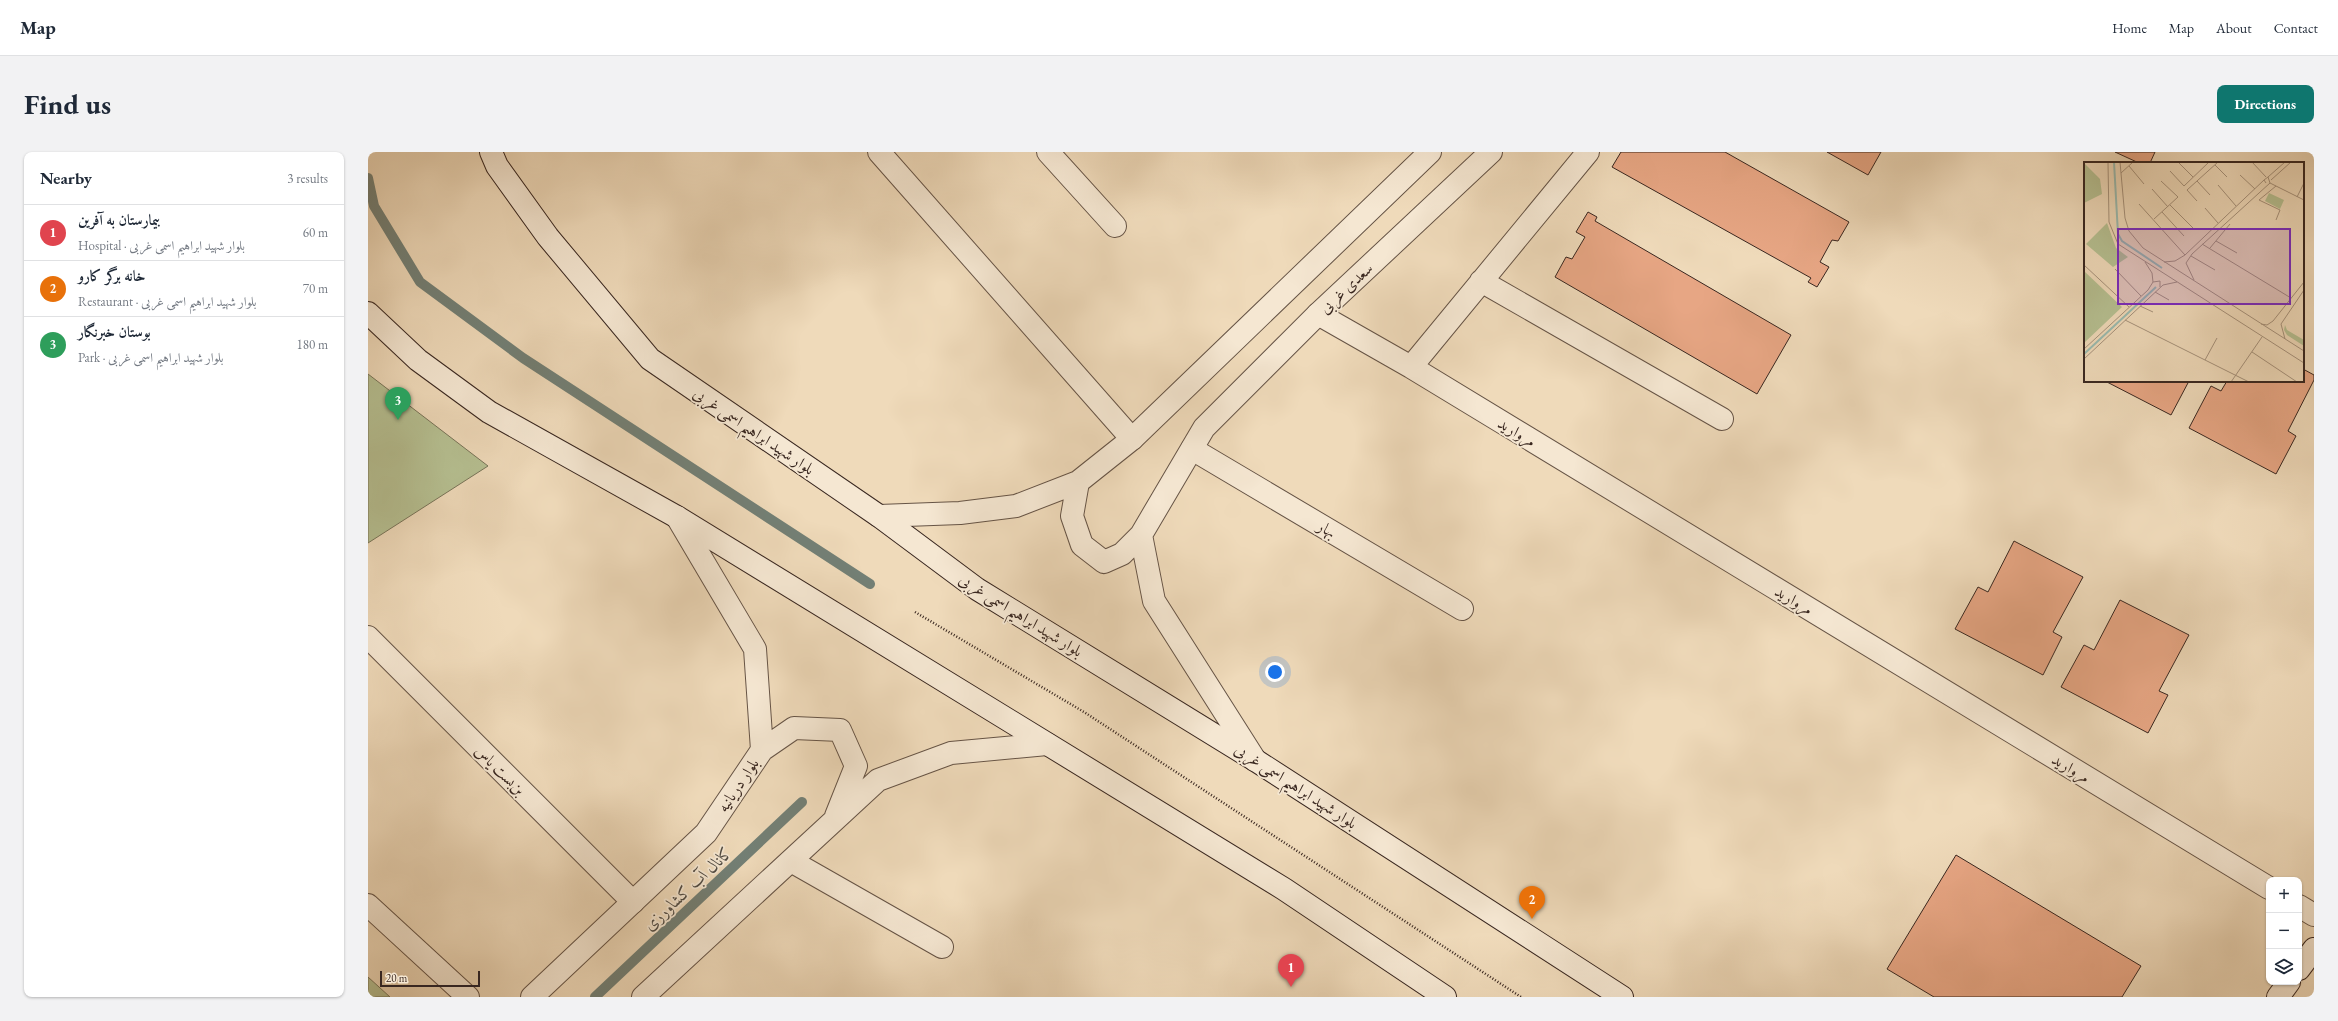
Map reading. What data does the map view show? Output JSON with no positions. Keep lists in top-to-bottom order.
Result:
{
  "streets": {
    "street": [
      "سعدی غربی",
      "بلوار شهید ابراهیم اسمی غربی",
      "مروارید",
      "بهار",
      "بن‌بست یاس",
      "بلوار دریانیه"
    ]
  },
  "crossings": [
    ["سعدی غربی", "مروارید"],
    ["سعدی غربی", "بهار"],
    ["بن‌بست یاس", "بلوار دریانیه"]
  ],
  "water": ["کانال آب کشاورزی"],
  "scale_bar": "20 m",
  "page": {
    "header": "Map",
    "nav": [
      "Home",
      "Map",
      "About",
      "Contact"
    ],
    "buttons": "Directions",
    "title": "Find us",
    "heading": ["Nearby", "3 results"],
    "list": [
      {
        "mark": "1",
        "name": "بیمارستان به آفرین",
        "note": "Hospital · بلوار شهید ابراهیم اسمی غربی",
        "value": "60 m"
      },
      {
        "mark": "2",
        "name": "خانه برگر کارو",
        "note": "Restaurant · بلوار شهید ابراهیم اسمی غربی",
        "value": "70 m"
      },
      {
        "mark": "3",
        "name": "بوستان خبرنگار",
        "note": "Park · بلوار شهید ابراهیم اسمی غربی",
        "value": "180 m"
      }
    ],
    "pins": ["3", "2", "1"],
    "map_buttons": ["+", "−"],
    "scale": "20 m"
  }
}
